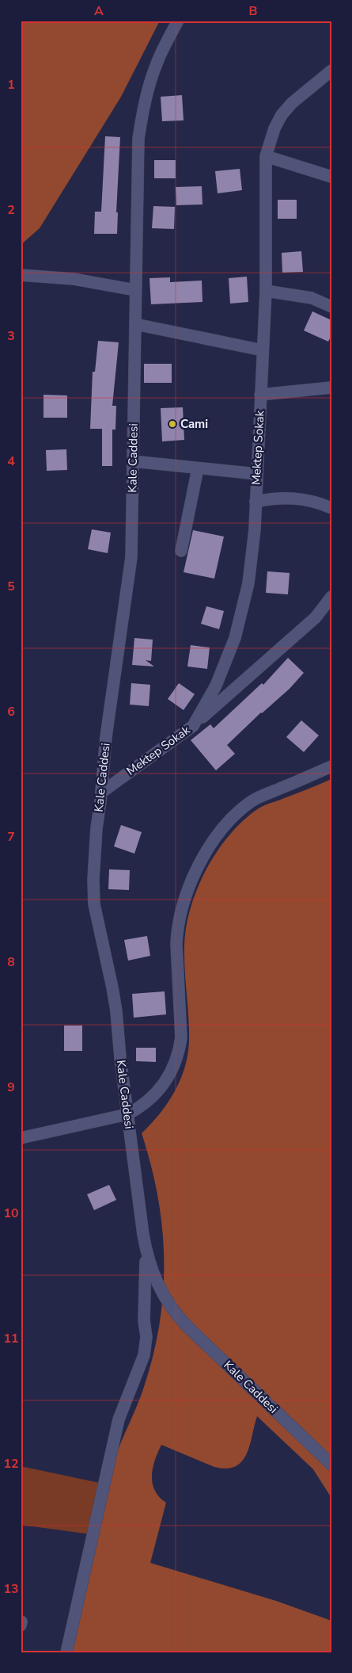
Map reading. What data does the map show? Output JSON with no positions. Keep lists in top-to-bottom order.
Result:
{
  "streets": {
    "street": ["Mektep Sokak", "Kale Caddesi"]
  },
  "crossings": [
    ["Mektep Sokak", "Kale Caddesi"]
  ],
  "places": ["Cami"],
  "grid": {
    "columns": ["A", "B"],
    "rows": [
      "1",
      "2",
      "3",
      "4",
      "5",
      "6",
      "7",
      "8",
      "9",
      "10",
      "11",
      "12",
      "13"
    ]
  }
}
